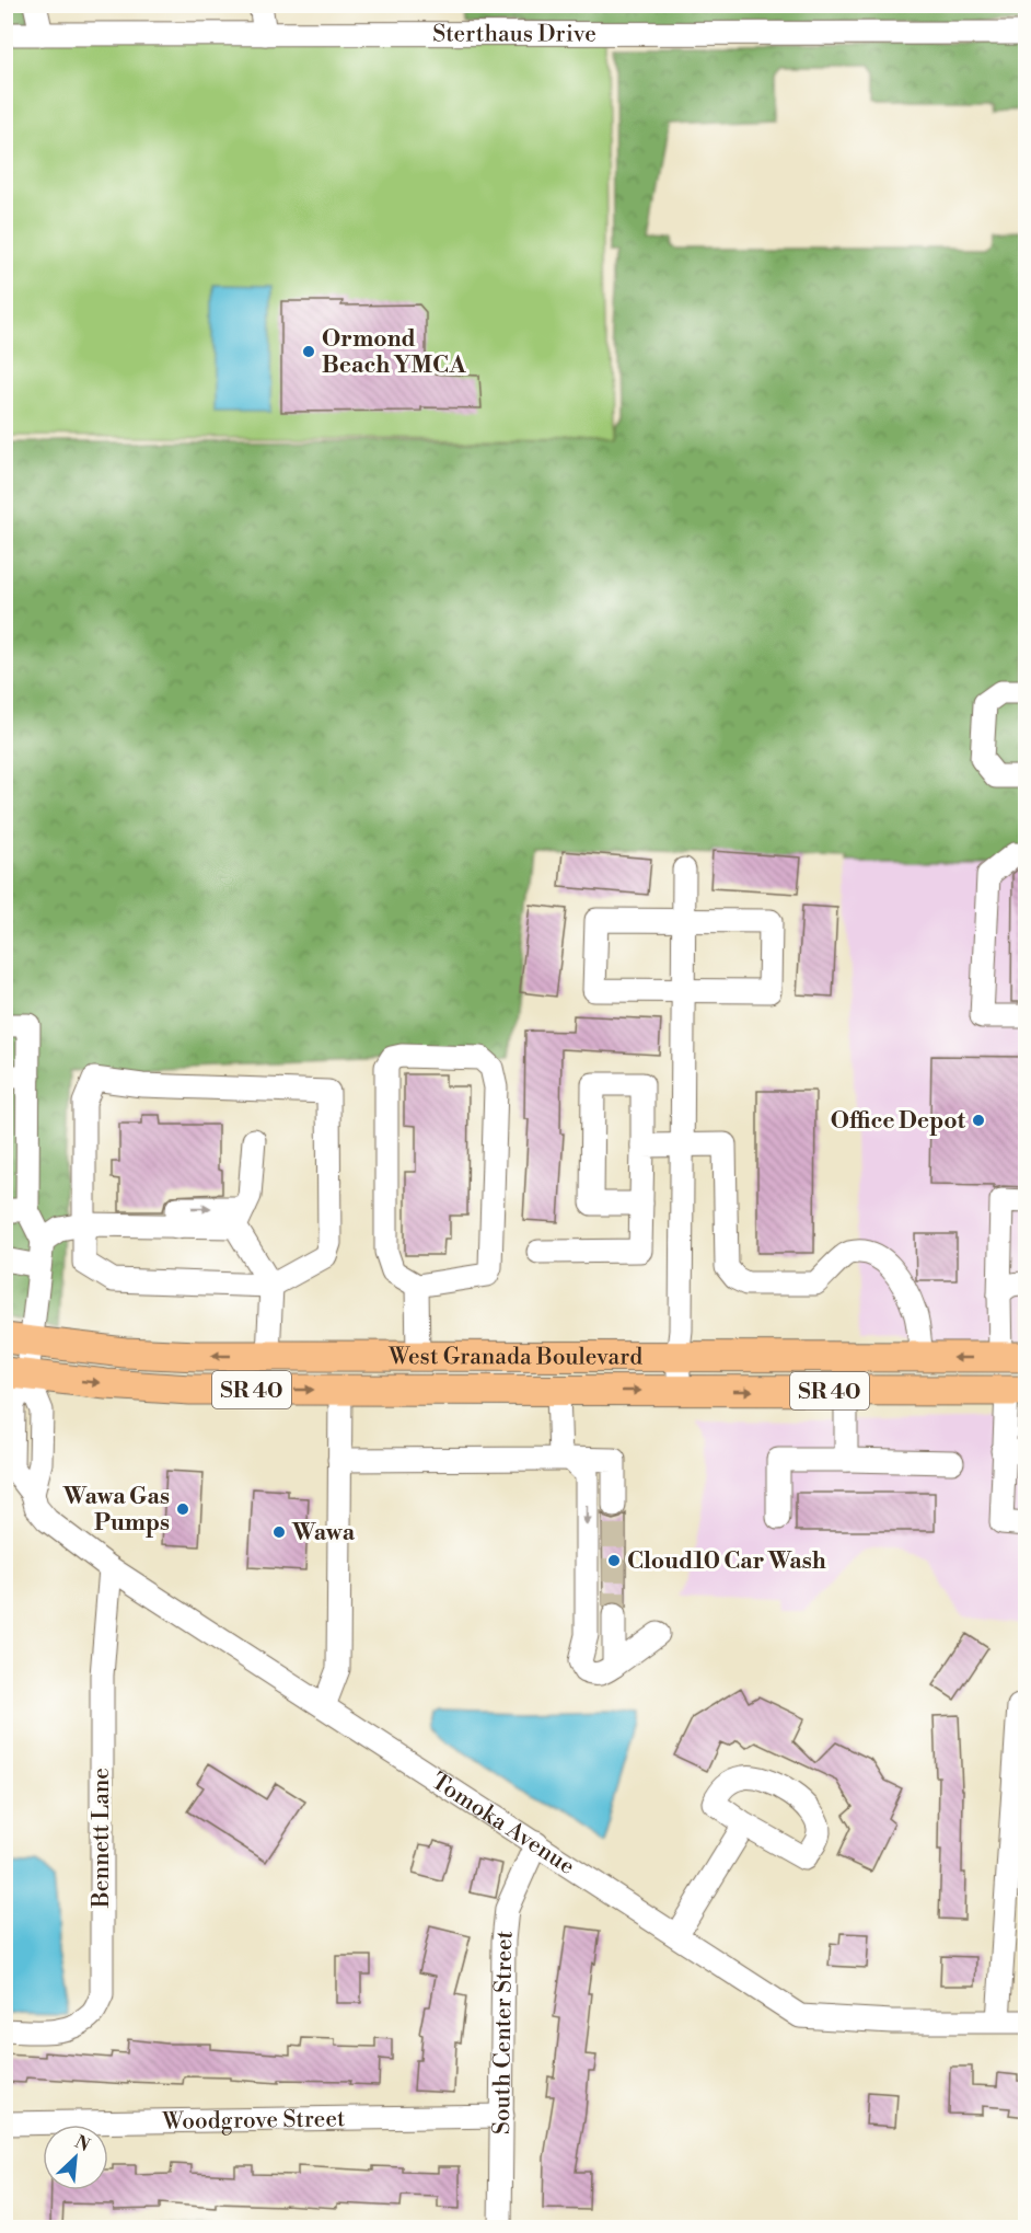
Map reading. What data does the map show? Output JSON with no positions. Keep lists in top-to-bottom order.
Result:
{
  "streets": {
    "main road": ["West Granada Boulevard", "SR 40"],
    "street": [
      "Sterthaus Drive",
      "Tomoka Avenue",
      "Bennett Lane",
      "South Center Street",
      "Woodgrove Street"
    ]
  },
  "crossings": [
    ["West Granada Boulevard", "Tomoka Avenue"],
    ["Tomoka Avenue", "Bennett Lane"],
    ["Tomoka Avenue", "South Center Street"],
    ["South Center Street", "Woodgrove Street"]
  ],
  "places": [
    "Ormond Beach YMCA",
    "Office Depot",
    "Wawa Gas Pumps",
    "Wawa",
    "Cloud10 Car Wash"
  ],
  "north": "top right"
}
